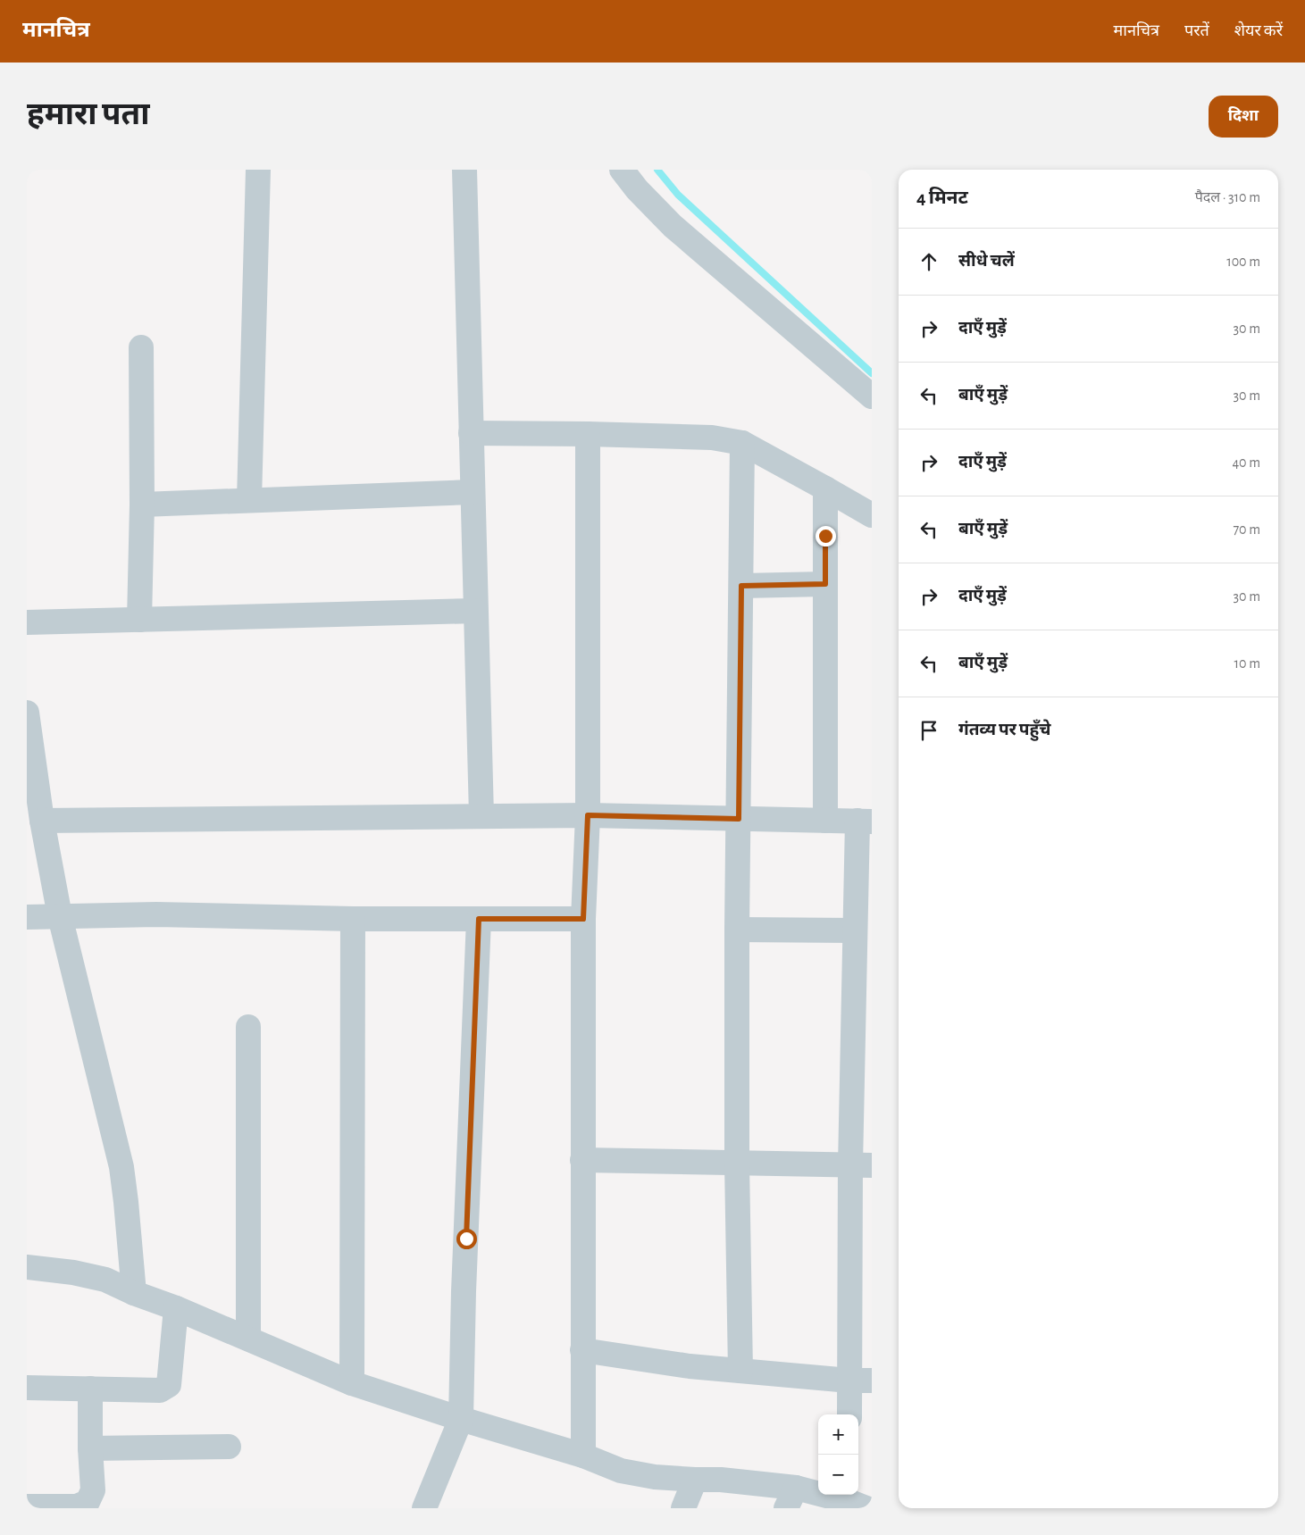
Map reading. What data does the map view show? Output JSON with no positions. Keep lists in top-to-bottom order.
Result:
{
  "page": {
    "header": "मानचित्र",
    "nav": ["मानचित्र", "परतें", "शेयर करें"],
    "buttons": "दिशा",
    "title": "हमारा पता",
    "heading": ["4 मिनट", "पैदल · 310 m"],
    "list": [
      ["सीधे चलें", "100 m"],
      ["दाएँ मुड़ें", "30 m"],
      ["बाएँ मुड़ें", "30 m"],
      ["दाएँ मुड़ें", "40 m"],
      ["बाएँ मुड़ें", "70 m"],
      ["दाएँ मुड़ें", "30 m"],
      ["बाएँ मुड़ें", "10 m"],
      "गंतव्य पर पहुँचे"
    ],
    "map_buttons": ["+", "−"]
  }
}
